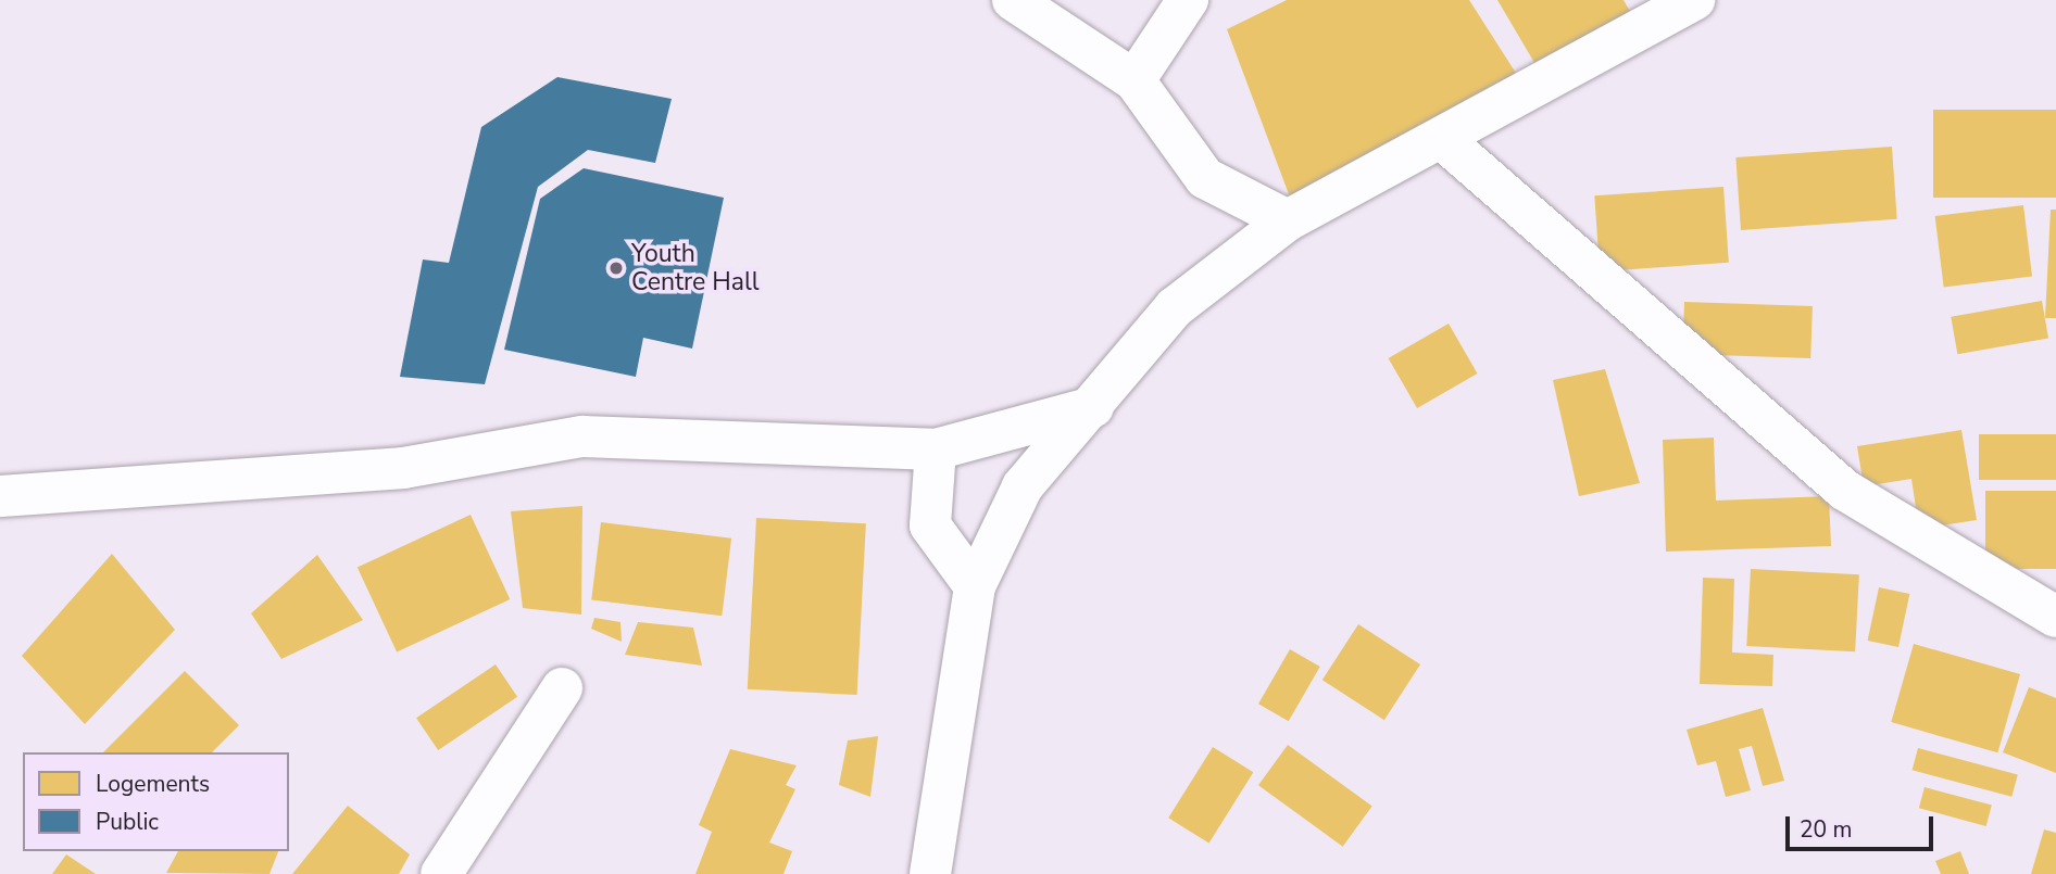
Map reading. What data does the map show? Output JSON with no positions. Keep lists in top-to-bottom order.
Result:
{
  "places": ["Youth Centre Hall"],
  "legend": ["Logements", "Public"],
  "scale_bar": "20 m"
}
